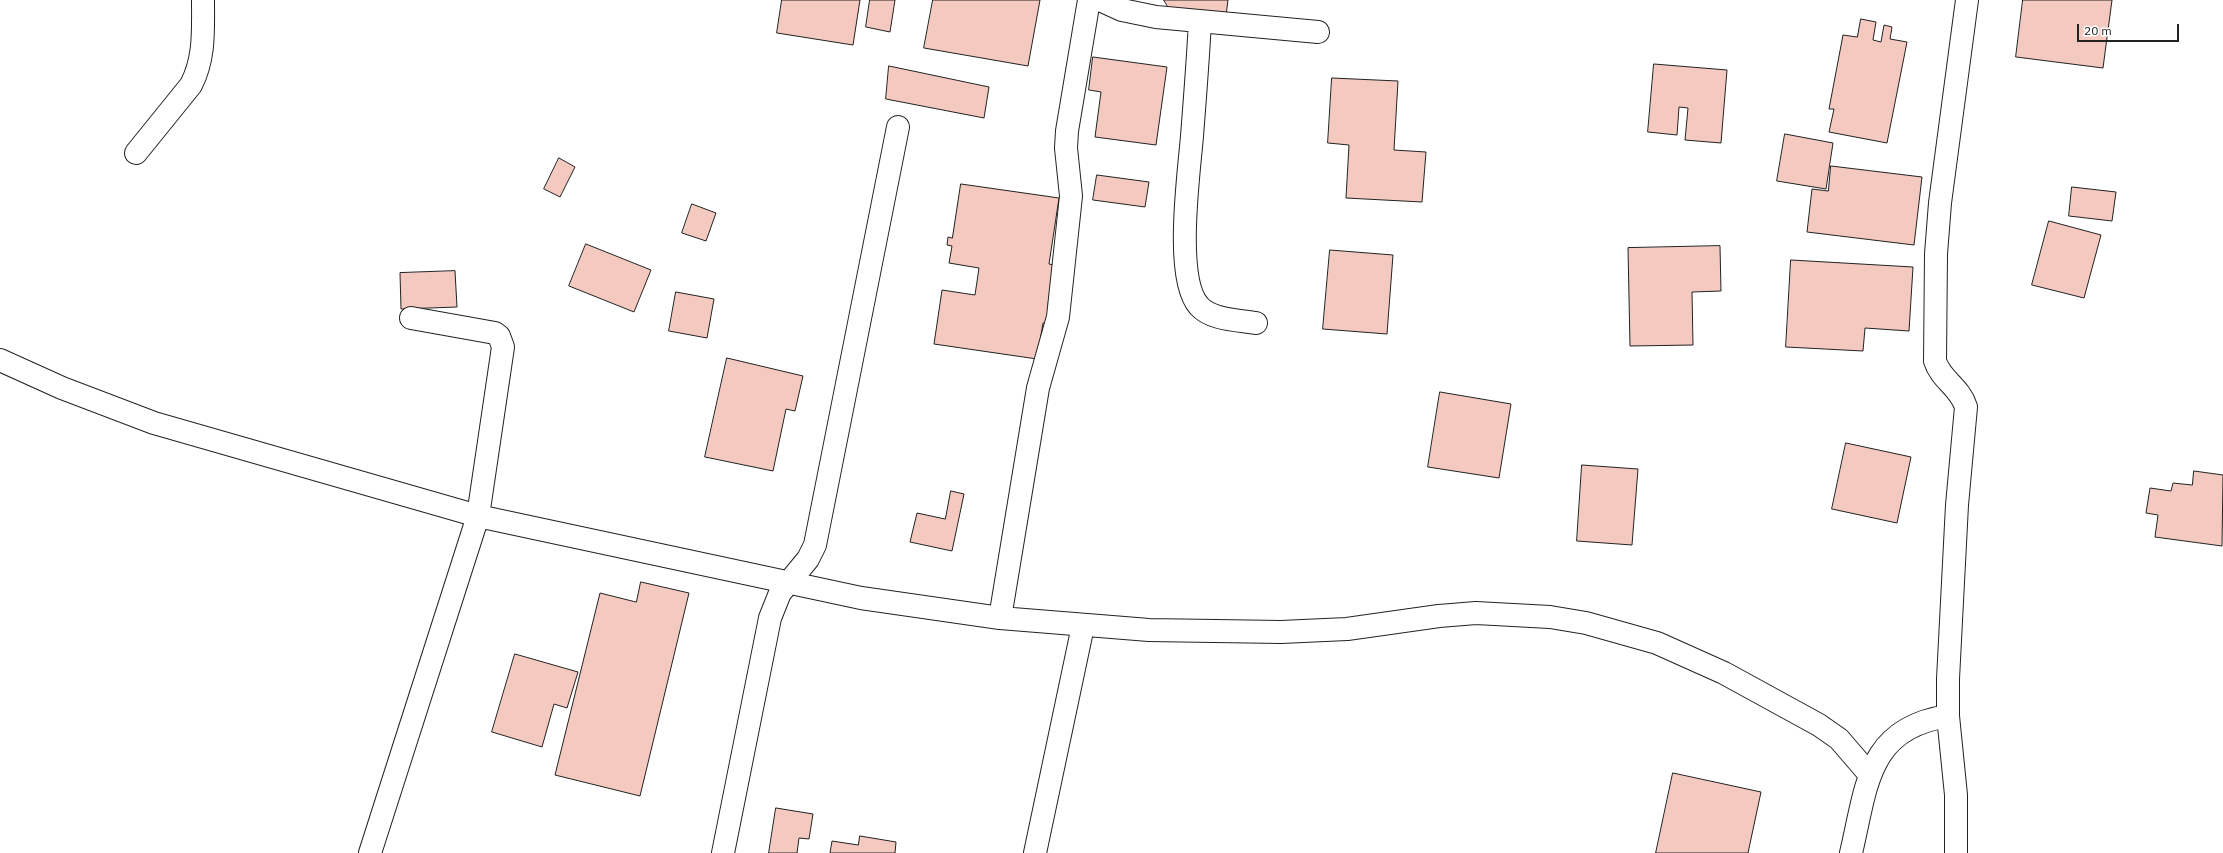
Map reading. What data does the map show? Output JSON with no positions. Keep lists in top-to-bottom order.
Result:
{
  "scale_bar": "20 m"
}
